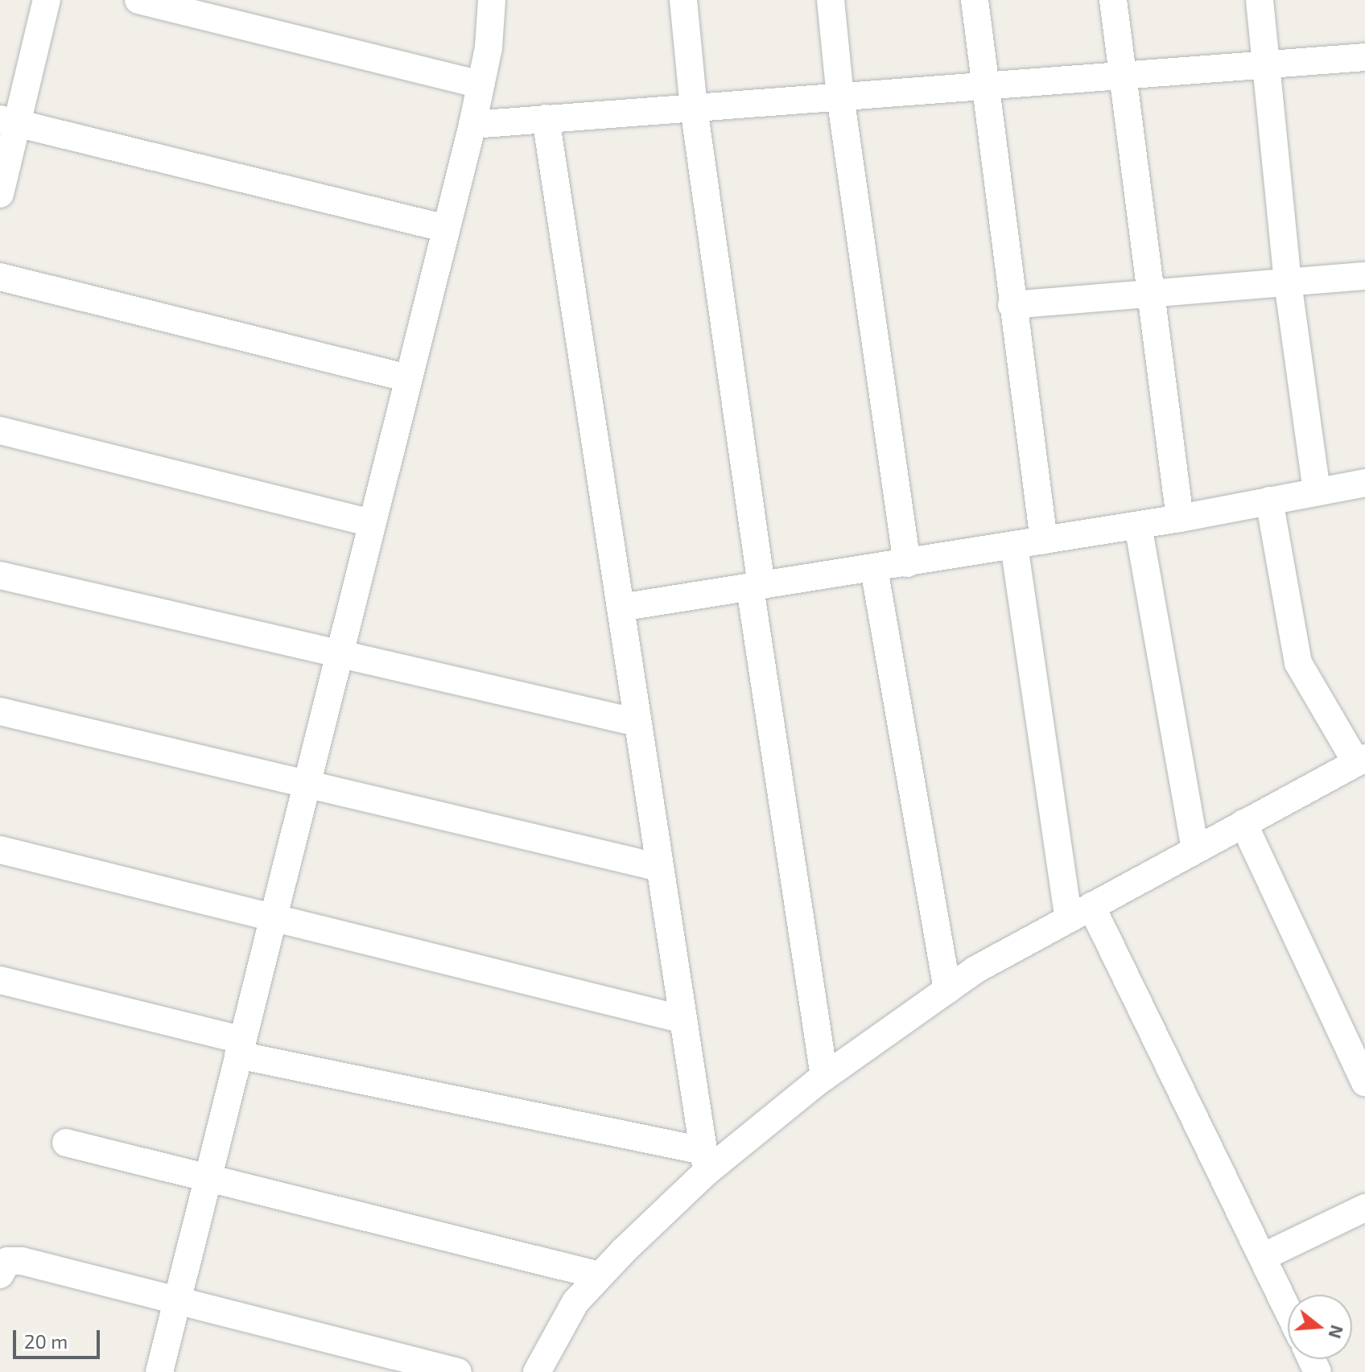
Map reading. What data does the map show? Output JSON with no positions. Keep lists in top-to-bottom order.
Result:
{
  "scale_bar": "20 m",
  "north": "right"
}
